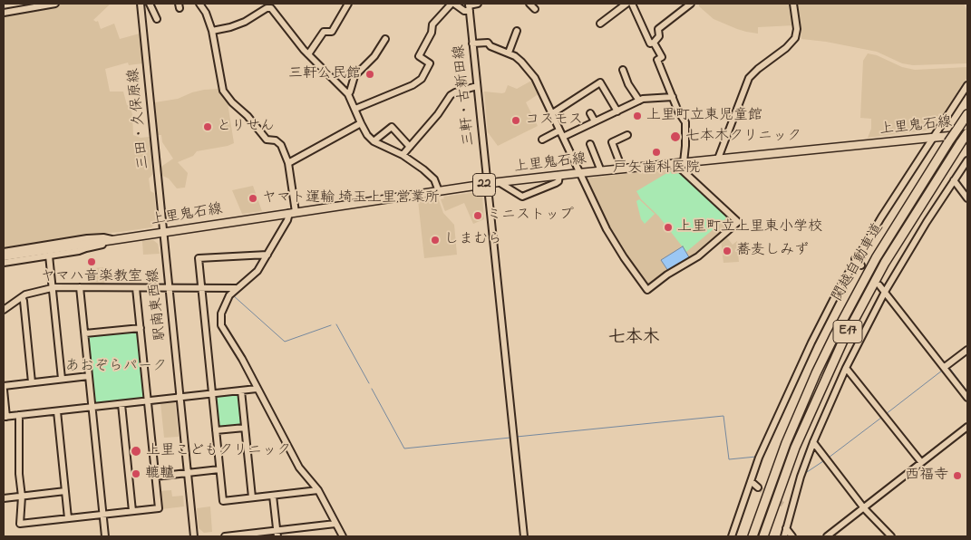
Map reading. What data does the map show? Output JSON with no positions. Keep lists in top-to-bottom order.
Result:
{
  "streets": {
    "highway": ["関越自動車道", "E17"],
    "main road": ["上里鬼石線", "22"],
    "street": ["三軒・古新田線", "三田・久保原線", "駅南東西線"]
  },
  "crossings": [
    ["三軒・古新田線", "上里鬼石線"],
    ["三田・久保原線", "上里鬼石線"],
    ["三田・久保原線", "駅南東西線"],
    ["上里鬼石線", "関越自動車道"],
    ["上里鬼石線", "駅南東西線"]
  ],
  "districts": ["七本木"],
  "parks": ["あおぞらパーク"],
  "places": [
    "三軒公民館",
    "上里町立東児童館",
    "コスモス",
    "とりせん",
    "七本木クリニック",
    "戸矢歯科医院",
    "ヤマト運輸 埼玉上里営業所",
    "ミニストップ",
    "上里町立上里東小学校",
    "しまむら",
    "蕎麦しみず",
    "ヤマハ音楽教室",
    "上里こどもクリニック",
    "轆轤",
    "西福寺"
  ]
}
